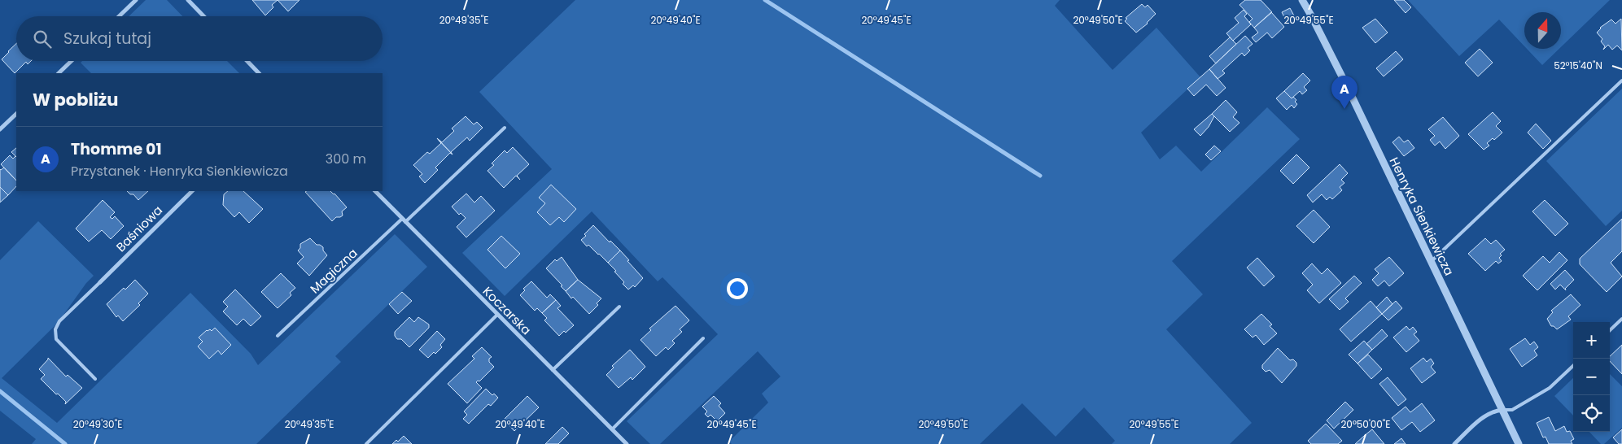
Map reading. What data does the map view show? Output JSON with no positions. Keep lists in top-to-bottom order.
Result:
{
  "streets": {
    "street": ["Henryka Sienkiewicza", "Baśniowa", "Koczarska"],
    "lane": ["Magiczna"]
  },
  "crossings": [
    ["Magiczna", "Koczarska"]
  ],
  "north": "top",
  "page": {
    "search": "Szukaj tutaj",
    "heading": "W pobliżu",
    "pins": "A",
    "list": [
      {
        "mark": "A",
        "name": "Thomme 01",
        "note": "Przystanek · Henryka Sienkiewicza",
        "value": "300 m"
      }
    ],
    "map_buttons": ["+", "−"]
  },
  "coordinates": [
    "20°49'35\"E",
    "20°49'40\"E",
    "20°49'45\"E",
    "20°49'50\"E",
    "20°49'55\"E",
    "52°15'40\"N",
    "20°49'30\"E",
    "20°50'00\"E"
  ]
}
